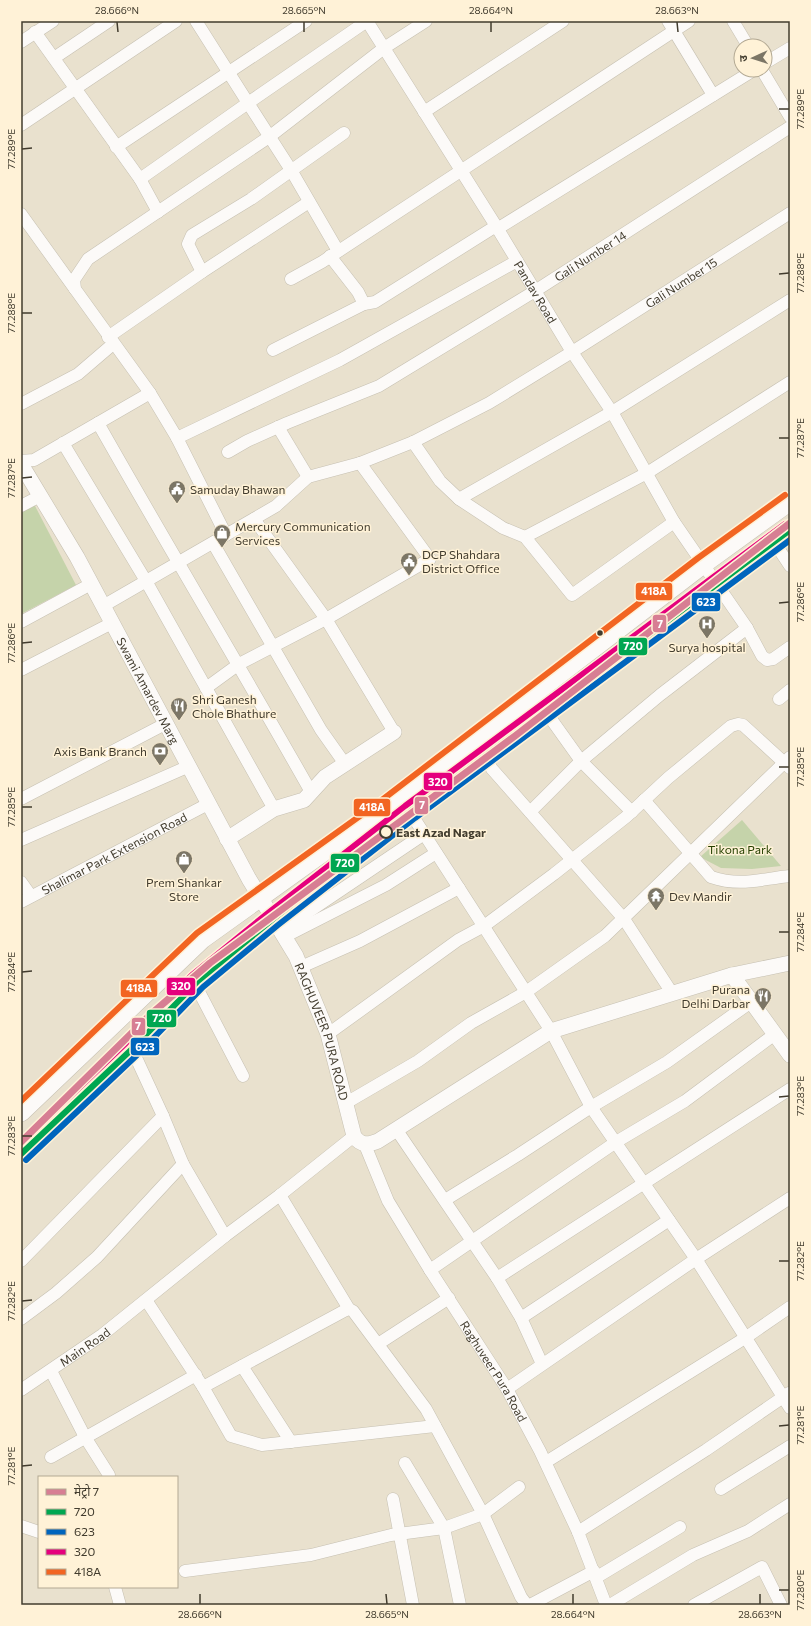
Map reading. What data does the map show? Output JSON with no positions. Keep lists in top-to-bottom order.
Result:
{
  "streets": {
    "street": [
      "Gali Number 14",
      "Gali Number 15",
      "Pandav Road",
      "Swami Amardev Marg",
      "Shalimar Park Extension Road",
      "RAGHUVEER PURA ROAD",
      "Main Road",
      "Raghuveer Pura Road"
    ]
  },
  "crossings": [
    ["Gali Number 14", "Pandav Road"],
    ["Gali Number 15", "Pandav Road"],
    ["Swami Amardev Marg", "Shalimar Park Extension Road"],
    ["Swami Amardev Marg", "RAGHUVEER PURA ROAD"],
    ["RAGHUVEER PURA ROAD", "Main Road"],
    ["RAGHUVEER PURA ROAD", "Raghuveer Pura Road"],
    ["Main Road", "Raghuveer Pura Road"]
  ],
  "parks": ["Tikona Park"],
  "places": {
    "public building": ["Samuday Bhawan", "DCP Shahdara District Office"],
    "shop": ["Mercury Communication Services", "Prem Shankar Store"],
    "hospital": ["Surya hospital"],
    "restaurant": ["Shri Ganesh Chole Bhathure", "Purana Delhi Darbar"],
    "bank": ["Axis Bank Branch"],
    "other": ["East Azad Nagar"],
    "temple": ["Dev Mandir"]
  },
  "lines": [
    "transit line 418A",
    "metro line 7",
    "transit line 320",
    "transit line 720",
    "transit line 623"
  ],
  "legend": [
    "मेट्रो 7",
    "720",
    "623",
    "320",
    "418A"
  ],
  "north": "left",
  "coordinates": [
    "28.666°N",
    "28.665°N",
    "28.664°N",
    "28.663°N",
    "77.289°E",
    "77.288°E",
    "77.287°E",
    "77.286°E",
    "77.285°E",
    "77.284°E",
    "77.283°E",
    "77.282°E",
    "77.281°E",
    "77.280°E"
  ]
}
